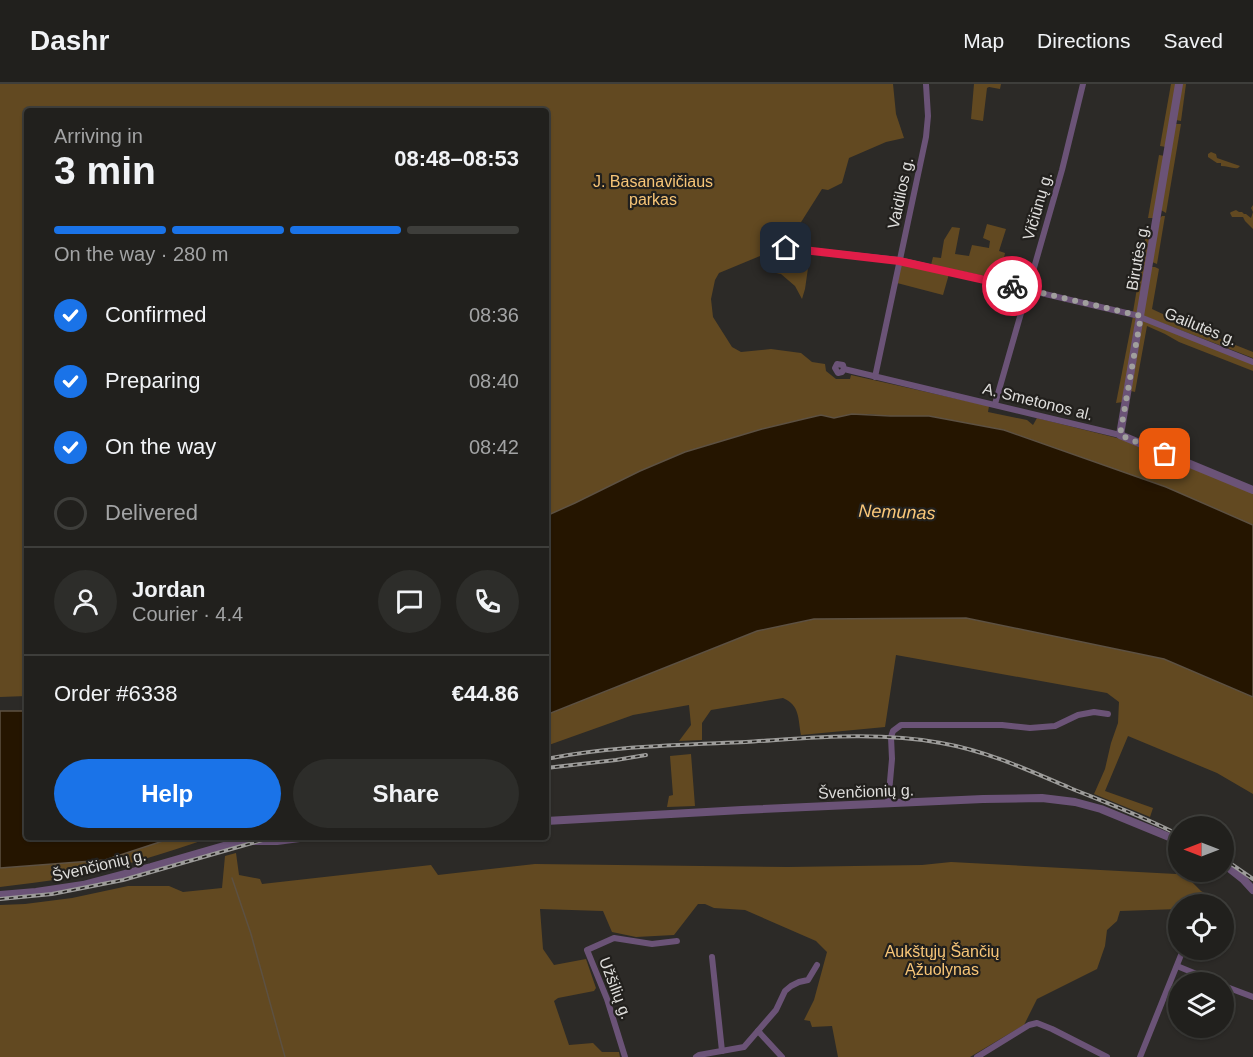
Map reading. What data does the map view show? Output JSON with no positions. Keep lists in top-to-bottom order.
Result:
{
  "streets": {
    "street": [
      "Vaidilos g.",
      "Vičiūnų g.",
      "Birutės g.",
      "Gailutės g.",
      "A. Smetonos al.",
      "Švenčionių g.",
      "Užšilių g."
    ]
  },
  "crossings": [
    ["Vaidilos g.", "Gailutės g."],
    ["Vaidilos g.", "A. Smetonos al."],
    ["Vičiūnų g.", "Gailutės g."],
    ["Vičiūnų g.", "A. Smetonos al."],
    ["Birutės g.", "Gailutės g."],
    ["Birutės g.", "A. Smetonos al."]
  ],
  "water": ["Nemunas"],
  "parks": ["J. Basanavičiaus parkas", "Aukštųjų Šančių Ąžuolynas"],
  "north": "left",
  "page": {
    "header": "Dashr",
    "nav": ["Map", "Directions", "Saved"],
    "heading": ["3 min", "Arriving in", "08:48–08:53"],
    "panel": [
      "Jordan",
      "Courier · 4.4",
      "Order #6338",
      "€44.86"
    ],
    "bar": "On the way · 280 m",
    "list": [
      ["Confirmed", "08:36"],
      ["Preparing", "08:40"],
      ["On the way", "08:42"],
      "Delivered"
    ],
    "buttons": ["Help", "Share"]
  }
}
